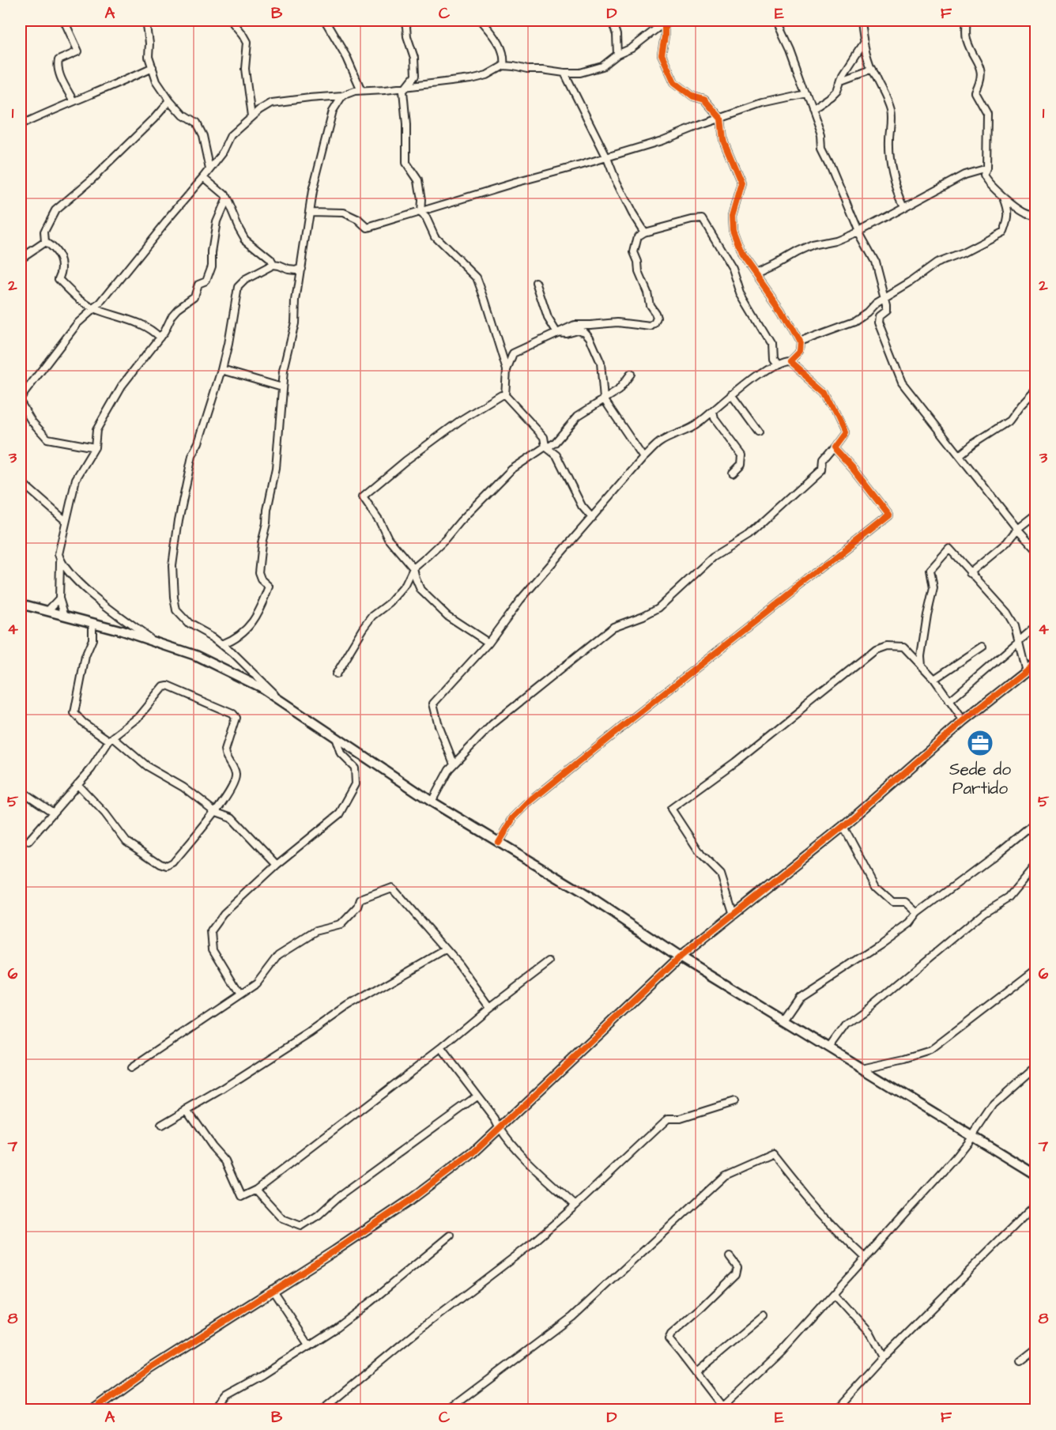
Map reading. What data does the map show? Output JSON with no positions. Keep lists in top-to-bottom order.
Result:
{
  "places": {
    "office": ["Sede do Partido"]
  },
  "grid": {
    "columns": [
      "A",
      "B",
      "C",
      "D",
      "E",
      "F"
    ],
    "rows": [
      "1",
      "2",
      "3",
      "4",
      "5",
      "6",
      "7",
      "8"
    ]
  }
}
